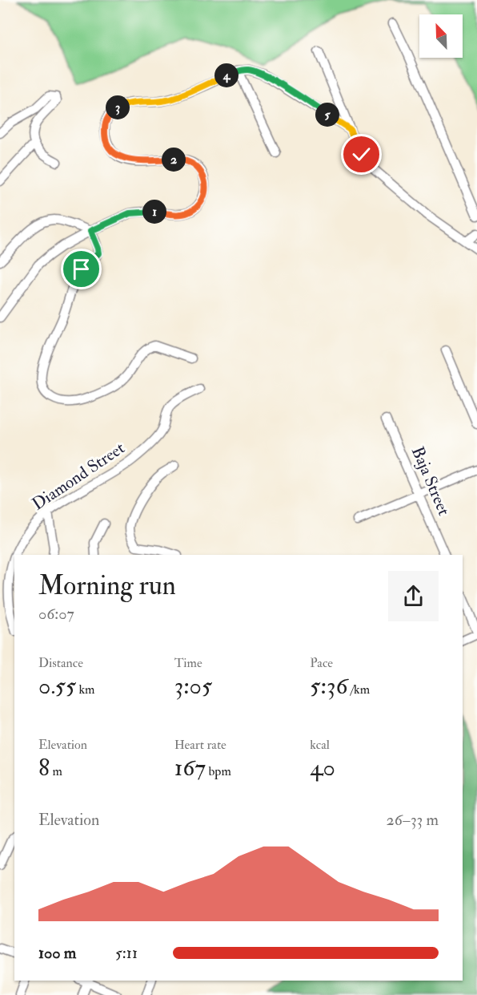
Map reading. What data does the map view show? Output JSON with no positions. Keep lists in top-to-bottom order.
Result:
{
  "streets": {
    "street": ["Diamond Street", "Baja Street"]
  },
  "north": "top left",
  "page": {
    "pins": [
      "4",
      "3",
      "5",
      "2",
      "1"
    ],
    "heading": ["Morning run", "06:07"],
    "stats": [
      ["Distance", "0.55 km"],
      ["Time", "3:05"],
      ["Pace", "5:36 /km"],
      ["Elevation", "8 m"],
      ["Heart rate", "167 bpm"],
      ["kcal", "40"]
    ],
    "chart": ["Elevation", "26–33 m"],
    "list": [
      {
        "name": "100 m",
        "note": "5:11"
      }
    ]
  }
}
